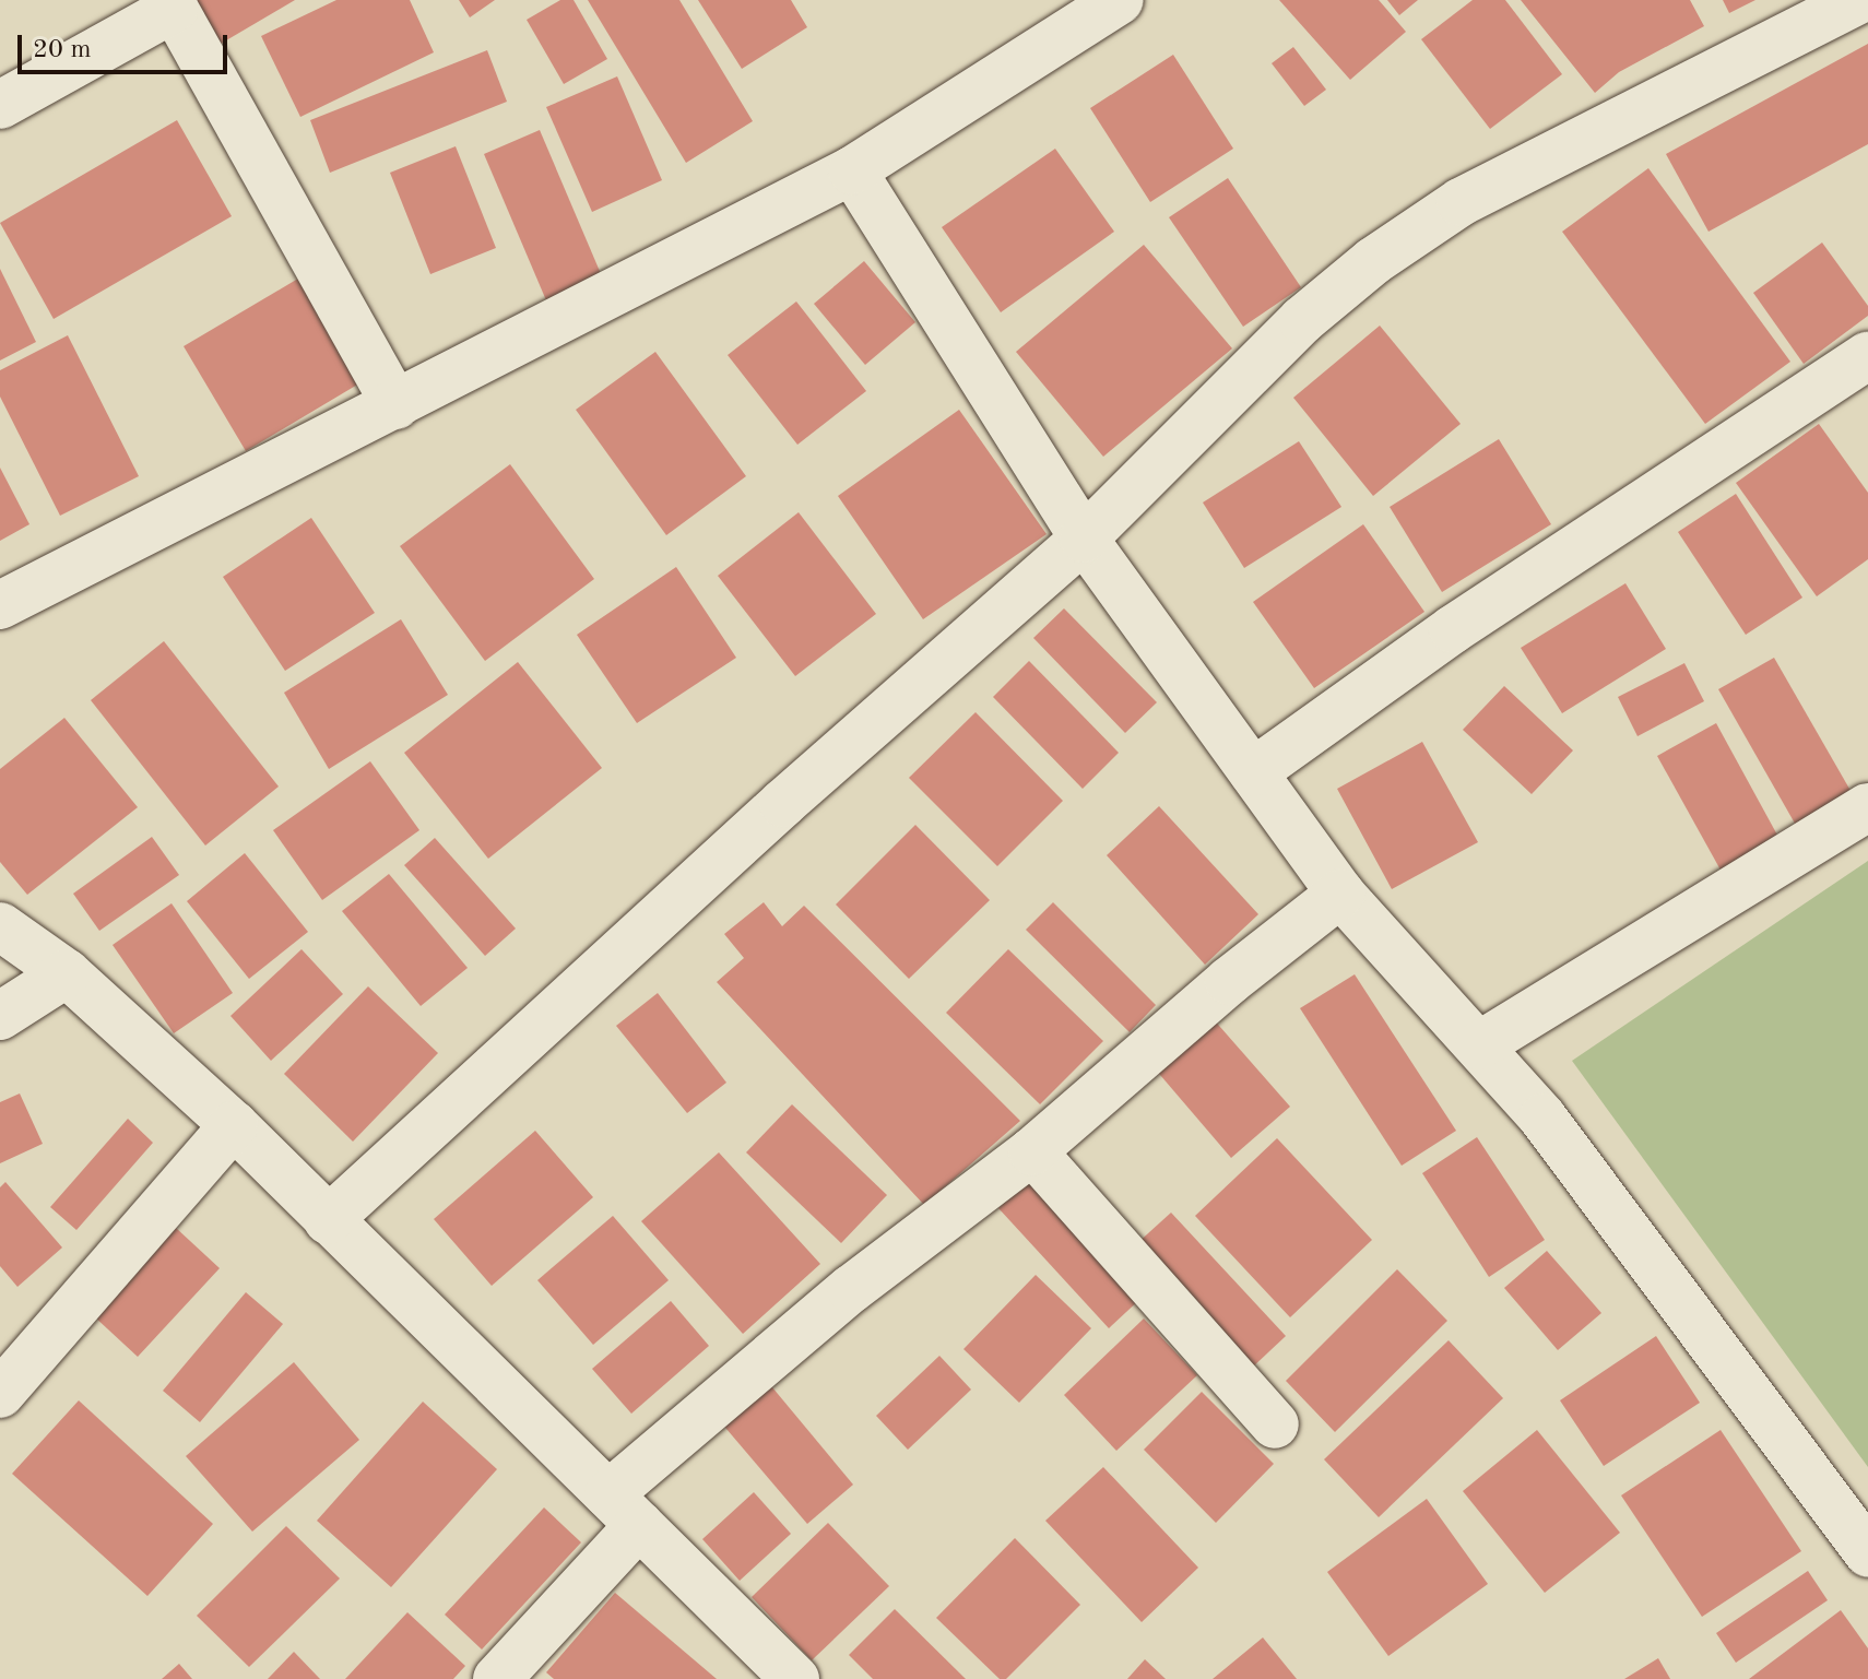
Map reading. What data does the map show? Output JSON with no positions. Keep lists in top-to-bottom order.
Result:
{
  "scale_bar": "20 m"
}
